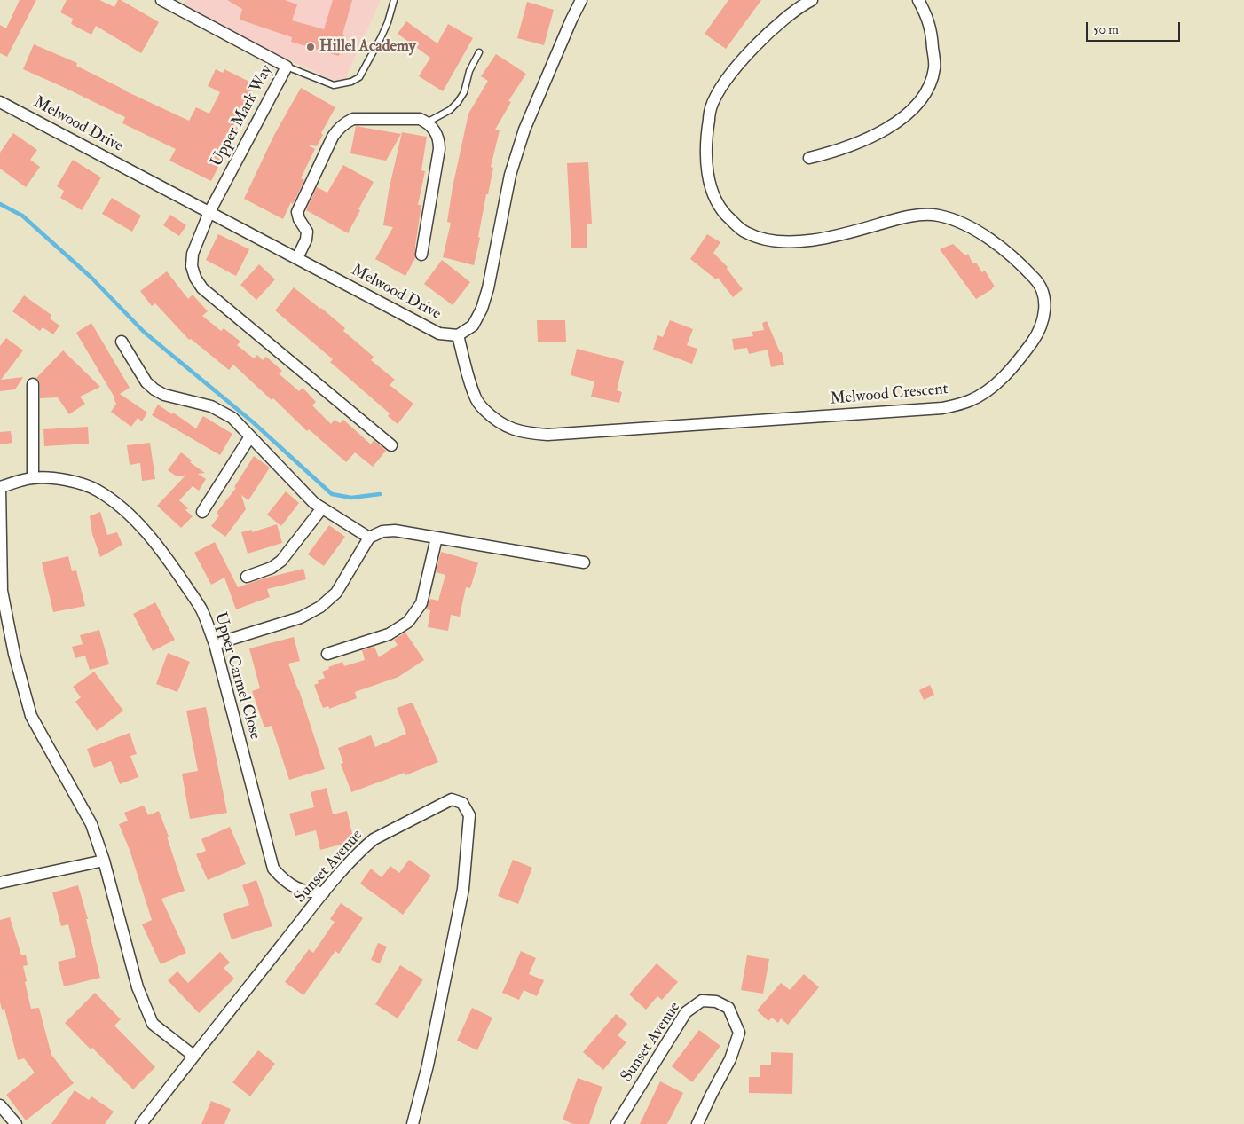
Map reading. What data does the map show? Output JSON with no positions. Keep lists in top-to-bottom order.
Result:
{
  "streets": {
    "street": [
      "Upper Mark Way",
      "Melwood Drive",
      "Melwood Crescent",
      "Upper Carmel Close",
      "Sunset Avenue"
    ]
  },
  "crossings": [
    ["Upper Mark Way", "Melwood Drive"],
    ["Melwood Drive", "Melwood Crescent"],
    ["Upper Carmel Close", "Sunset Avenue"]
  ],
  "places": ["Hillel Academy"],
  "scale_bar": "50 m"
}
